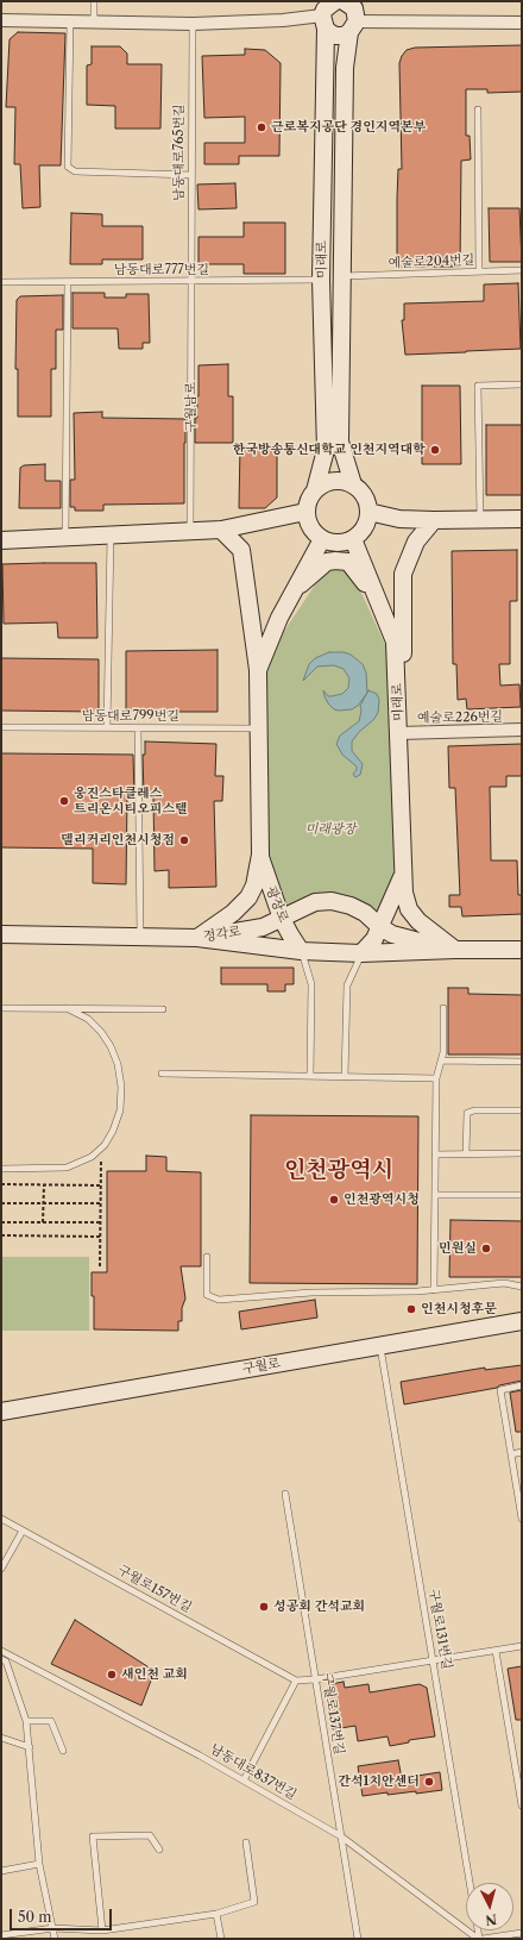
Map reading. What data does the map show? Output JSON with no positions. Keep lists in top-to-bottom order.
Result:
{
  "streets": {
    "street": [
      "미래로",
      "예술로226번길",
      "광장로",
      "정각로",
      "구월로"
    ],
    "lane": [
      "남동대로765번길",
      "예술로204번길",
      "남동대로777번길",
      "구월남로",
      "남동대로799번길",
      "구월로157번길",
      "구월로131번길",
      "구월로137번길",
      "남동대로837번길"
    ]
  },
  "crossings": [
    ["남동대로765번길", "남동대로777번길"],
    ["남동대로765번길", "구월남로"],
    ["미래로", "예술로204번길"],
    ["미래로", "남동대로777번길"],
    ["미래로", "예술로226번길"],
    ["미래로", "정각로"],
    ["남동대로777번길", "구월남로"],
    ["광장로", "정각로"],
    ["구월로", "구월로131번길"],
    ["구월로137번길", "남동대로837번길"]
  ],
  "districts": ["인천광역시"],
  "parks": ["미래광장"],
  "places": [
    "근로복지공단 경인지역본부",
    "한국방송통신대학교 인천지역대학",
    "웅진스타클레스 트리온시티오피스텔",
    "델리커리인천시청점",
    "인천광역시청",
    "민원실",
    "인천시청후문",
    "성공회 간석교회",
    "새인천 교회",
    "간석1치안센터"
  ],
  "scale_bar": "50 m",
  "north": "bottom"
}
